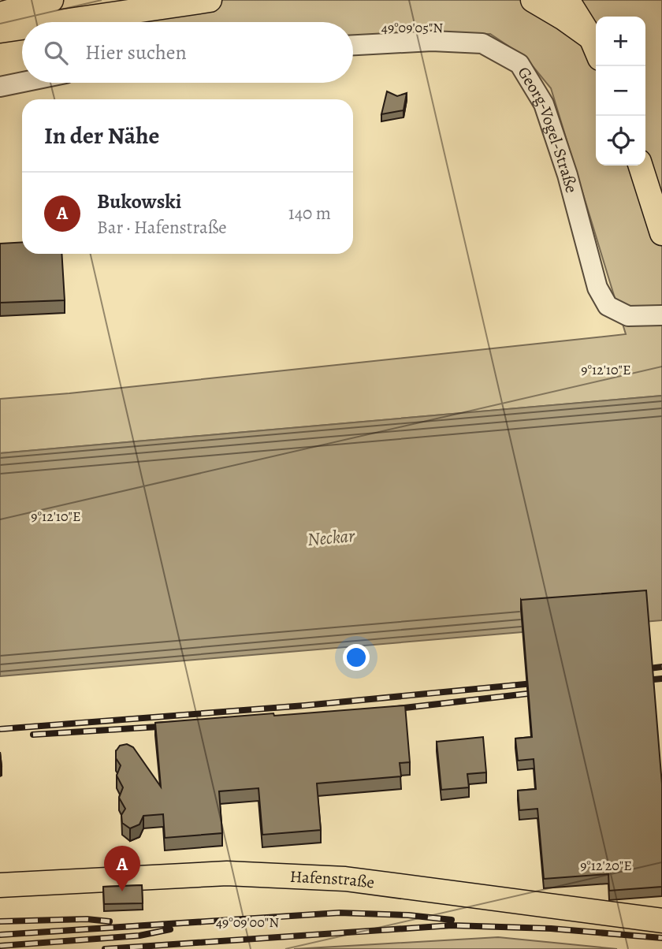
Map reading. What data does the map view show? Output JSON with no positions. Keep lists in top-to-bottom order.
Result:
{
  "streets": {
    "main road": ["Hafenstraße"],
    "street": ["Georg-Vogel-Straße"]
  },
  "water": ["Neckar"],
  "page": {
    "map_buttons": ["+", "−"],
    "search": "Hier suchen",
    "heading": "In der Nähe",
    "list": [
      {
        "mark": "A",
        "name": "Bukowski",
        "note": "Bar · Hafenstraße",
        "value": "140 m"
      }
    ],
    "pins": "A"
  },
  "coordinates": [
    "49°09'05\"N",
    "9°12'10\"E",
    "9°12'20\"E",
    "49°09'00\"N"
  ]
}
